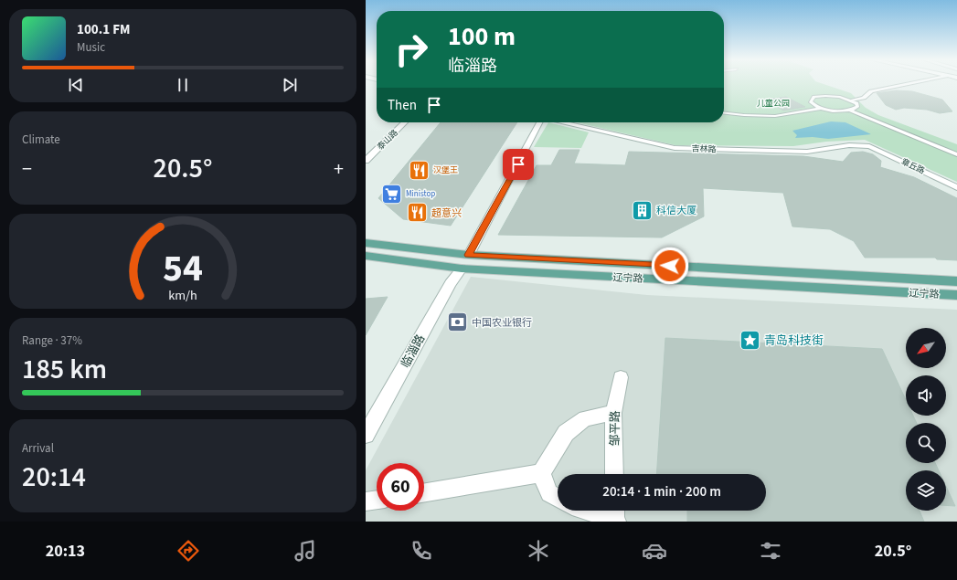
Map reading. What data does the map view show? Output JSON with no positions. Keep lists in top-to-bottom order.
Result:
{
  "streets": {
    "main road": ["辽宁路"],
    "street": [
      "泰山路",
      "吉林路",
      "章丘路",
      "临淄路",
      "邹平路"
    ]
  },
  "crossings": [
    ["吉林路", "章丘路"],
    ["辽宁路", "临淄路"]
  ],
  "parks": ["儿童公园"],
  "places": {
    "restaurant": ["汉堡王", "超意兴"],
    "supermarket": ["Ministop"],
    "building": ["科信大厦"],
    "bank": ["中国农业银行"],
    "place": ["青岛科技街"]
  },
  "north": "bottom left",
  "page": {
    "turn": ["100 m", "临淄路"],
    "song": ["100.1 FM", "Music"],
    "then": "Then",
    "tile": [
      "Climate",
      ["Range · 37%", "185 km"],
      ["Arrival", "20:14"]
    ],
    "heat": ["−", "20.5°", "+"],
    "limit": "60",
    "trip": "20:14 · 1 min · 200 m",
    "tabs": ["20:13", "20.5°"],
    "gauge": ["54", "km/h"]
  }
}
